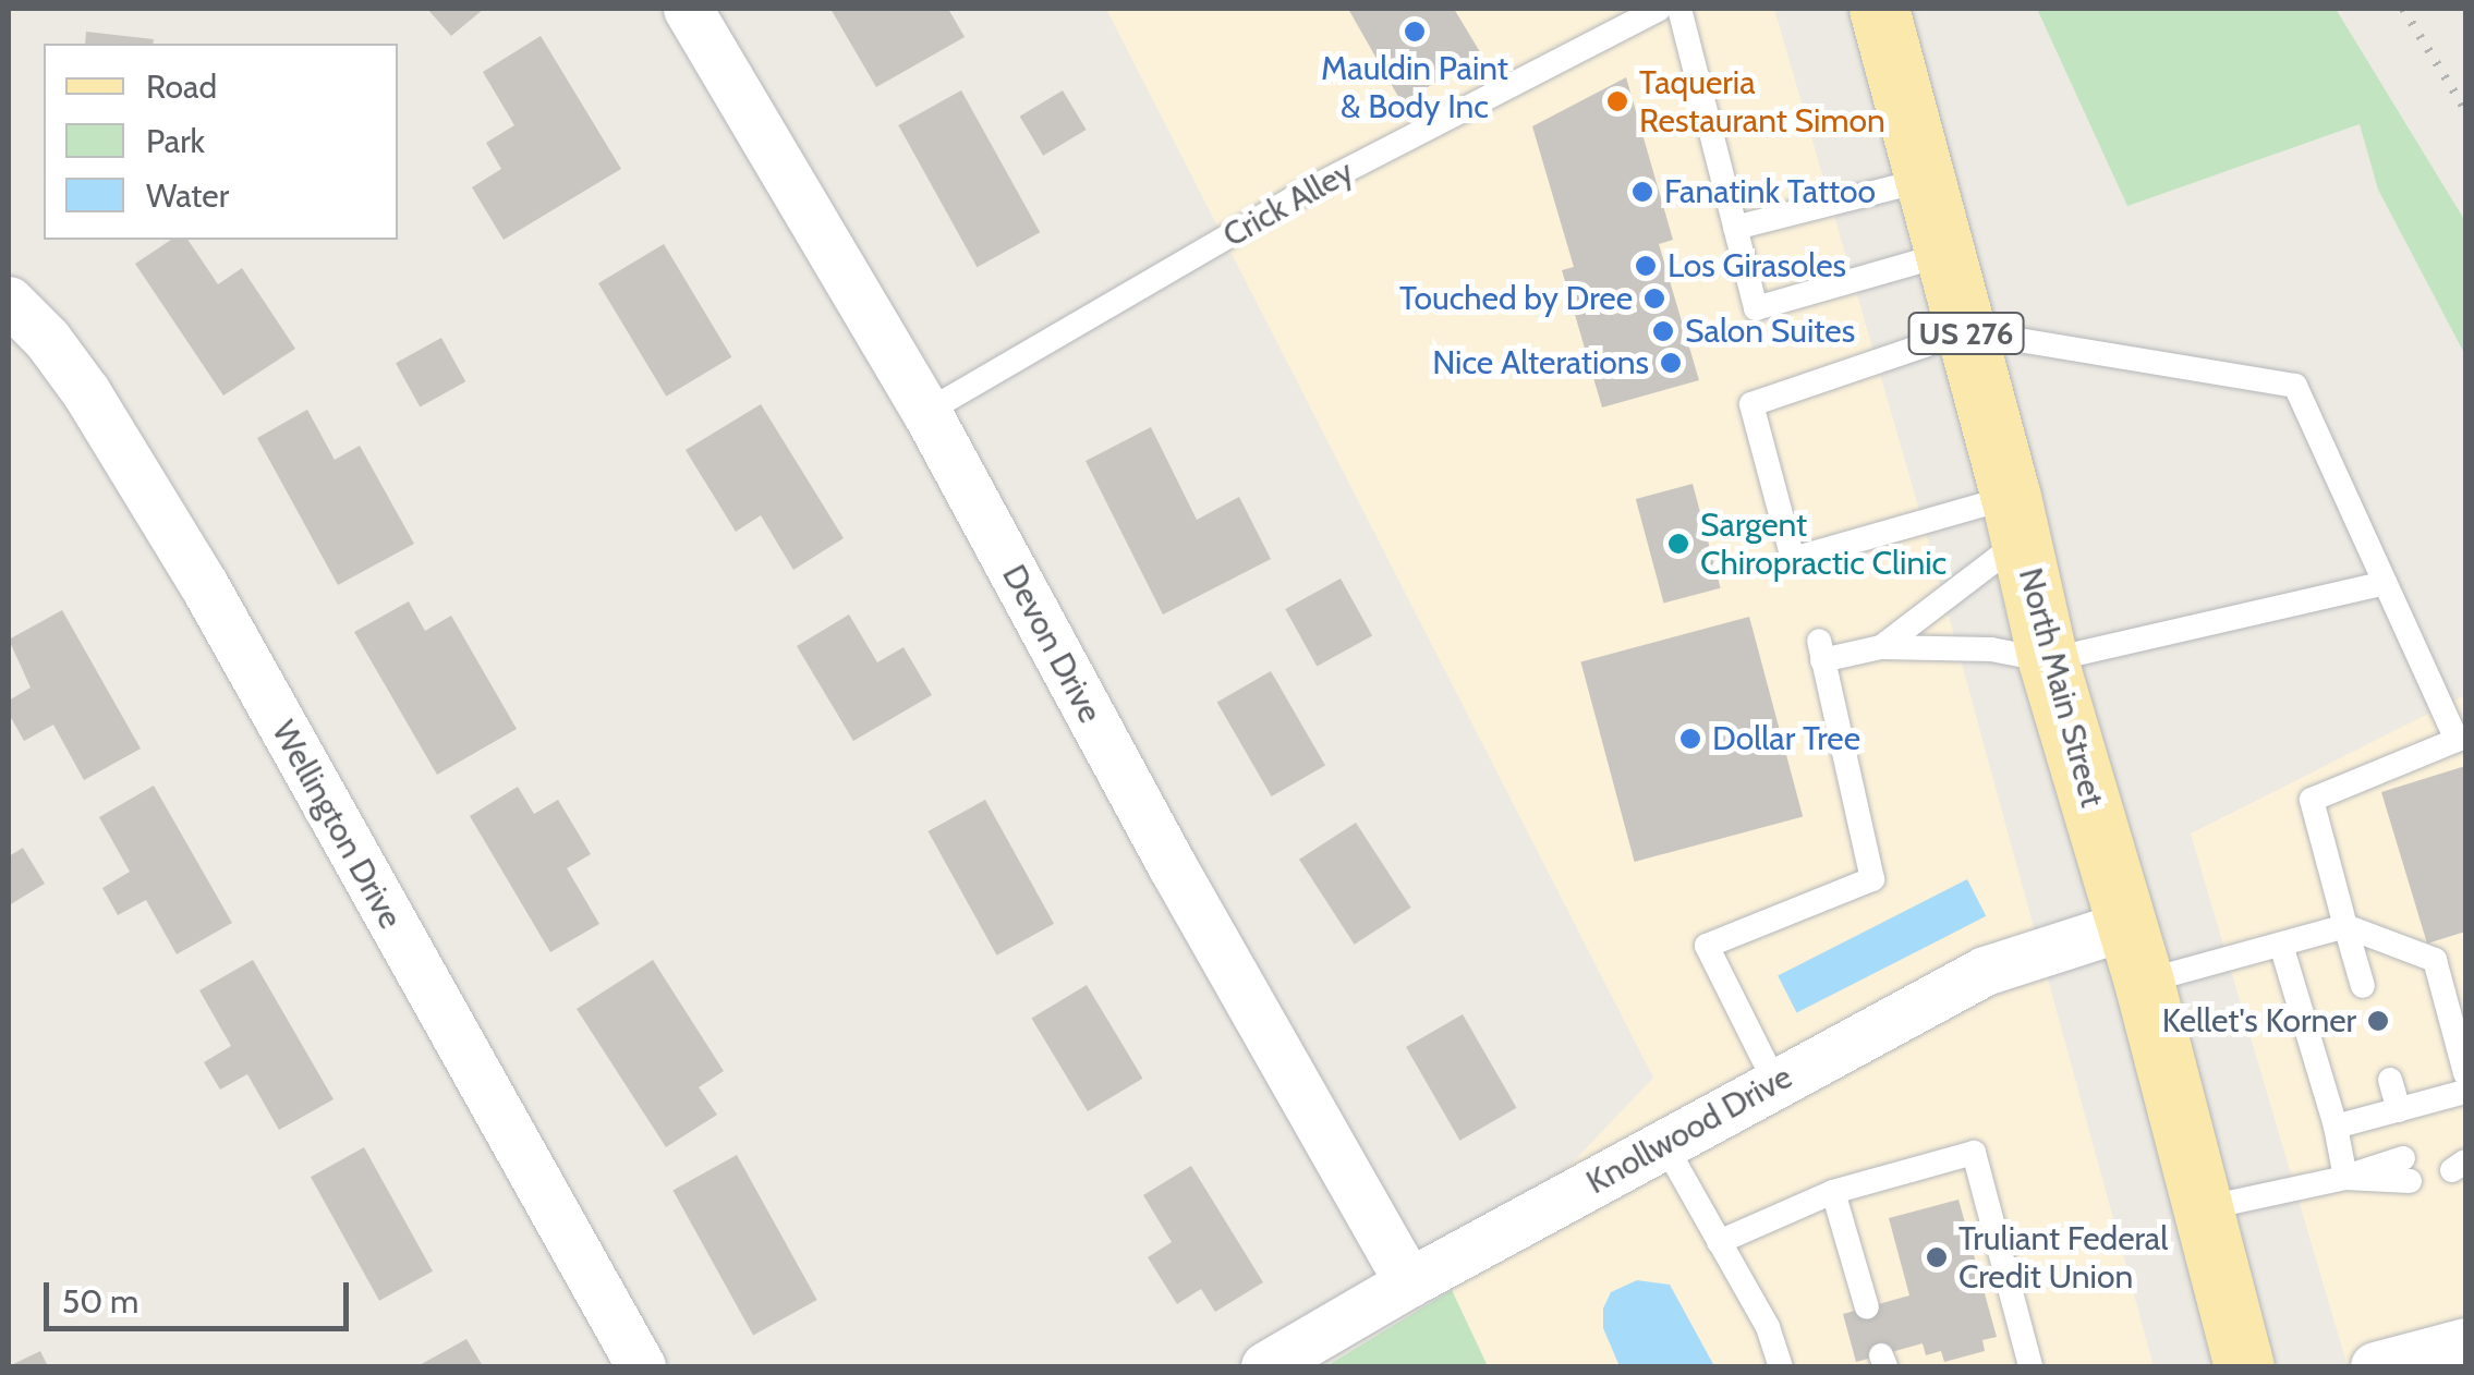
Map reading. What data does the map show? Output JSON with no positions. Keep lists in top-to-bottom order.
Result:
{
  "streets": {
    "main road": ["US 276", "North Main Street"],
    "street": ["Devon Drive", "Wellington Drive", "Knollwood Drive"],
    "lane": ["Crick Alley"]
  },
  "crossings": [
    ["Crick Alley", "Devon Drive"],
    ["Devon Drive", "Knollwood Drive"],
    ["North Main Street", "Knollwood Drive"]
  ],
  "places": [
    "Mauldin Paint & Body Inc",
    "Taqueria Restaurant Simon",
    "Fanatink Tattoo",
    "Los Girasoles",
    "Touched by Dree",
    "Salon Suites",
    "Nice Alterations",
    "Sargent Chiropractic Clinic",
    "Dollar Tree",
    "Kellet's Korner",
    "Truliant Federal Credit Union"
  ],
  "legend": ["Road", "Park", "Water"],
  "scale_bar": "50 m"
}
